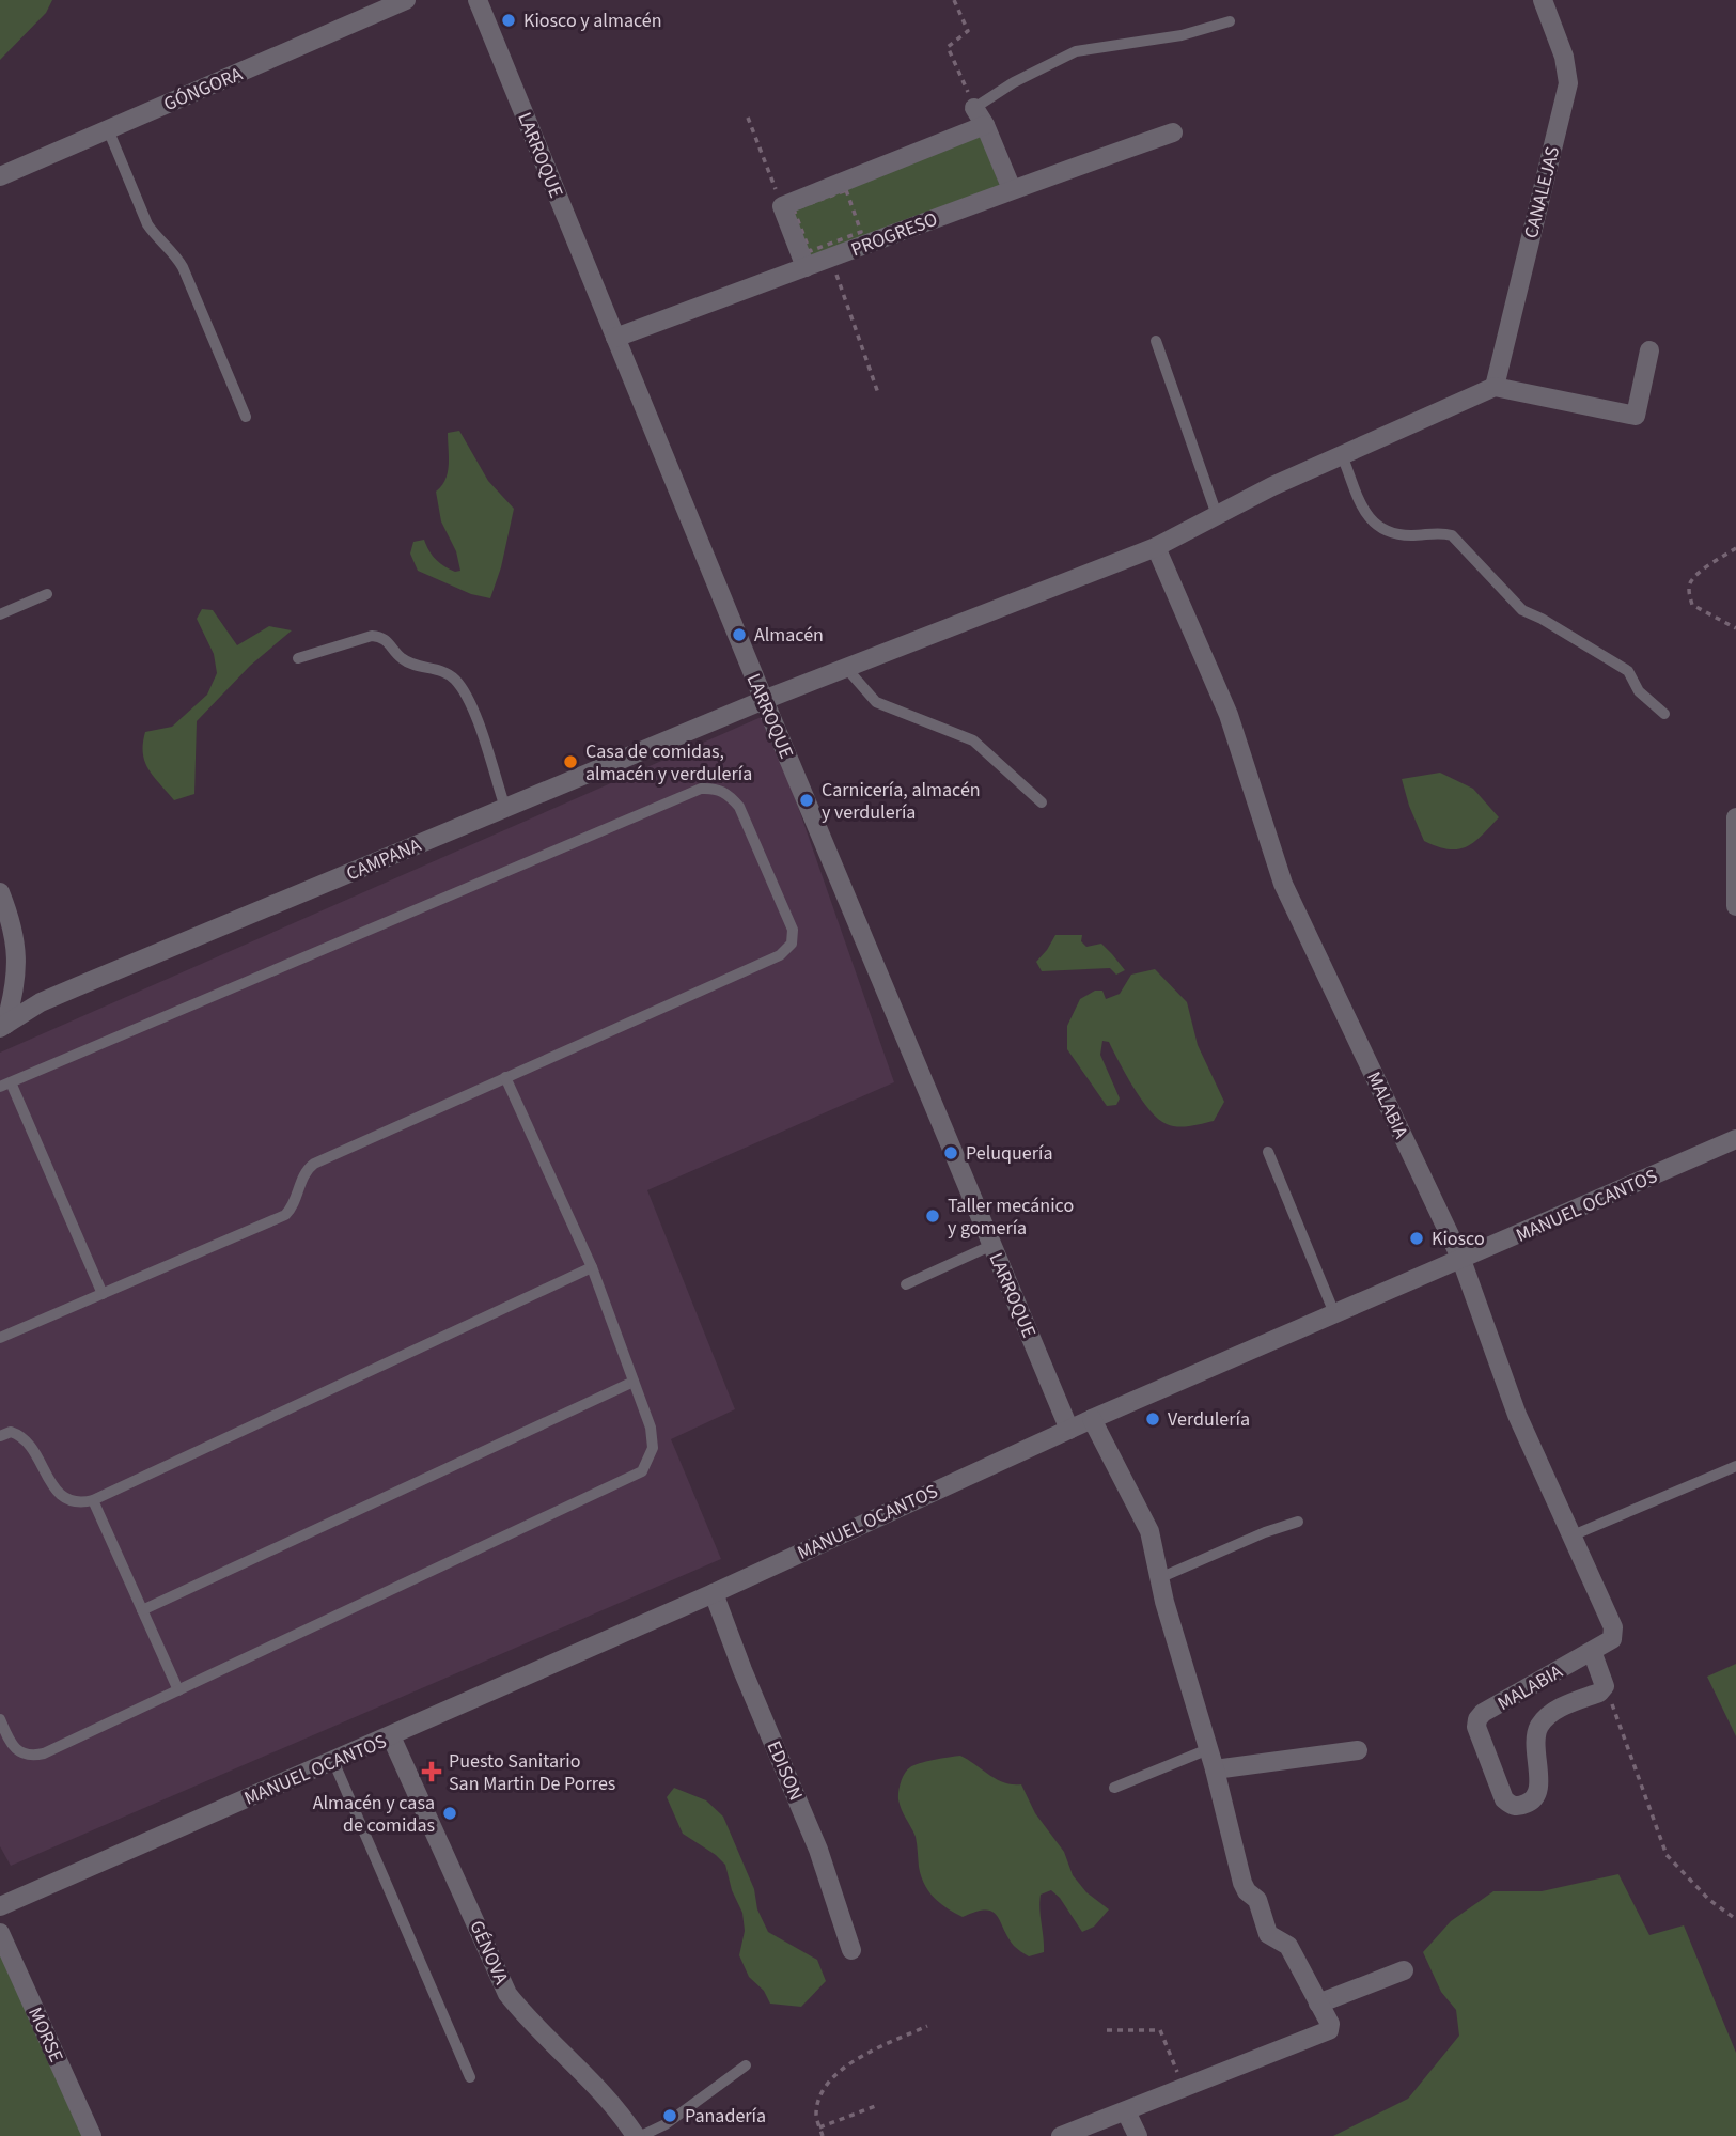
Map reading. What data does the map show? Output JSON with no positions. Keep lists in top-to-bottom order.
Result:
{
  "streets": {
    "street": [
      "GÓNGORA",
      "LARROQUE",
      "CANALEJAS",
      "PROGRESO",
      "CAMPANA",
      "MALABIA",
      "MANUEL OCANTOS",
      "EDISON",
      "GÉNOVA",
      "MORSE"
    ]
  },
  "crossings": [
    ["LARROQUE", "PROGRESO"],
    ["LARROQUE", "CAMPANA"],
    ["LARROQUE", "MANUEL OCANTOS"],
    ["CANALEJAS", "CAMPANA"],
    ["CAMPANA", "MALABIA"],
    ["MALABIA", "MANUEL OCANTOS"],
    ["MANUEL OCANTOS", "EDISON"],
    ["MANUEL OCANTOS", "GÉNOVA"]
  ],
  "places": {
    "other": [
      "Kiosco y almacén",
      "Almacén",
      "Casa de comidas, almacén y verdulería",
      "Carnicería, almacén y verdulería",
      "Peluquería",
      "Taller mecánico y gomería",
      "Kiosco",
      "Verdulería",
      "Almacén y casa de comidas",
      "Panadería"
    ],
    "health": ["Puesto Sanitario San Martin De Porres"]
  }
}
